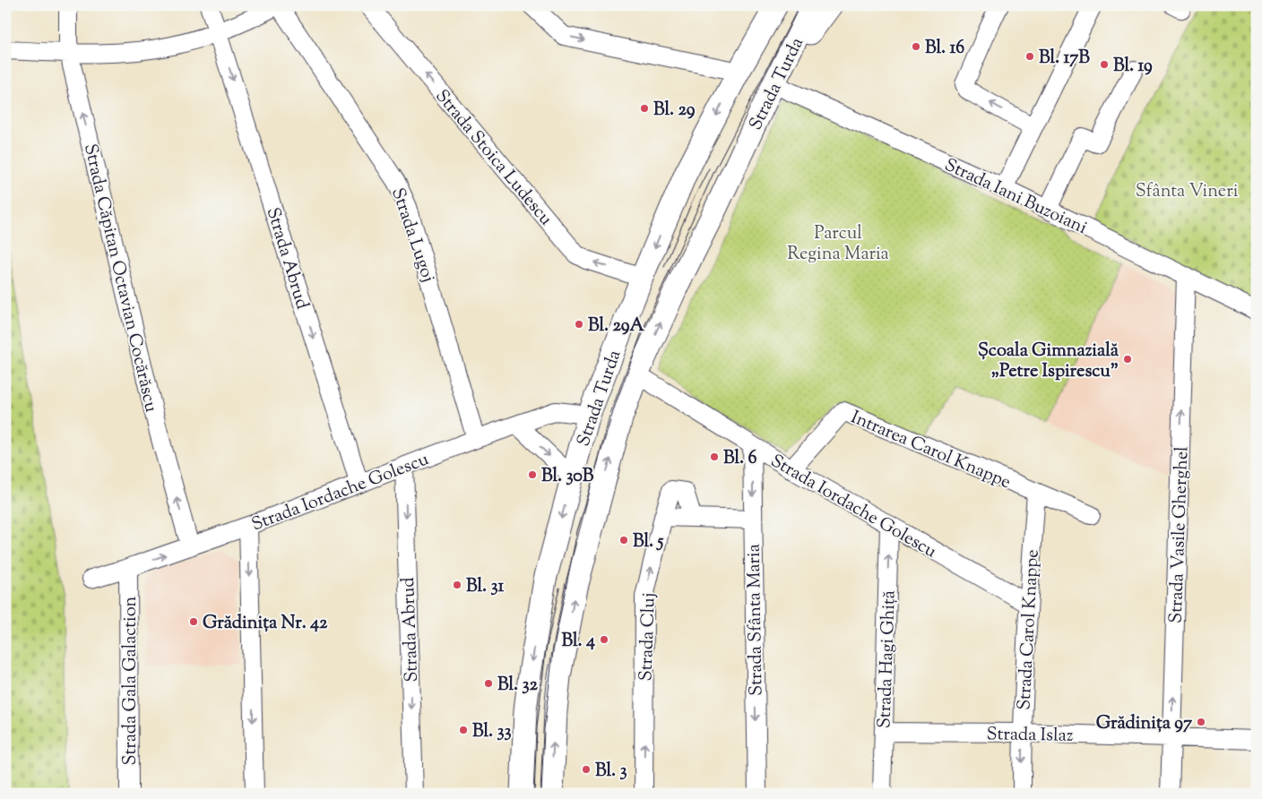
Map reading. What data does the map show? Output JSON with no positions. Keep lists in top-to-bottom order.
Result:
{
  "streets": {
    "main road": ["Strada Turda"],
    "street": [
      "Strada Stoica Ludescu",
      "Strada Iani Buzoiani",
      "Strada Lugoj",
      "Strada Abrud",
      "Strada Căpitan Octavian Cocărăscu",
      "Intrarea Carol Knappe",
      "Strada Iordache Golescu",
      "Strada Vasile Gherghel",
      "Strada Sfânta Maria",
      "Strada Carol Knappe",
      "Strada Cluj",
      "Strada Hagi Ghiță",
      "Strada Gala Galaction",
      "Strada Islaz"
    ]
  },
  "crossings": [
    ["Strada Turda", "Strada Stoica Ludescu"],
    ["Strada Turda", "Strada Iani Buzoiani"],
    ["Strada Turda", "Strada Iordache Golescu"],
    ["Strada Iani Buzoiani", "Strada Vasile Gherghel"],
    ["Strada Lugoj", "Strada Iordache Golescu"],
    ["Strada Abrud", "Strada Iordache Golescu"],
    ["Strada Căpitan Octavian Cocărăscu", "Strada Iordache Golescu"],
    ["Intrarea Carol Knappe", "Strada Iordache Golescu"],
    ["Intrarea Carol Knappe", "Strada Carol Knappe"],
    ["Strada Iordache Golescu", "Strada Sfânta Maria"],
    ["Strada Iordache Golescu", "Strada Carol Knappe"],
    ["Strada Iordache Golescu", "Strada Hagi Ghiță"],
    ["Strada Iordache Golescu", "Strada Gala Galaction"],
    ["Strada Vasile Gherghel", "Strada Islaz"],
    ["Strada Carol Knappe", "Strada Islaz"],
    ["Strada Hagi Ghiță", "Strada Islaz"]
  ],
  "one_way": [
    "Strada Stoica Ludescu",
    "Strada Căpitan Octavian Cocărăscu",
    "Strada Vasile Gherghel",
    "Strada Sfânta Maria",
    "Strada Cluj",
    "Strada Hagi Ghiță"
  ],
  "parks": ["Sfânta Vineri", "Parcul Regina Maria"],
  "places": [
    "Bl. 16",
    "Bl. 17B",
    "Bl. 19",
    "Bl. 29",
    "Bl. 29A",
    "Școala Gimnazială „Petre Ispirescu”",
    "Bl. 6",
    "Bl. 30B",
    "Bl. 5",
    "Bl. 31",
    "Grădinița Nr. 42",
    "Bl. 4",
    "Bl. 32",
    "Grădinița 97",
    "Bl. 33",
    "Bl. 3"
  ]
}
